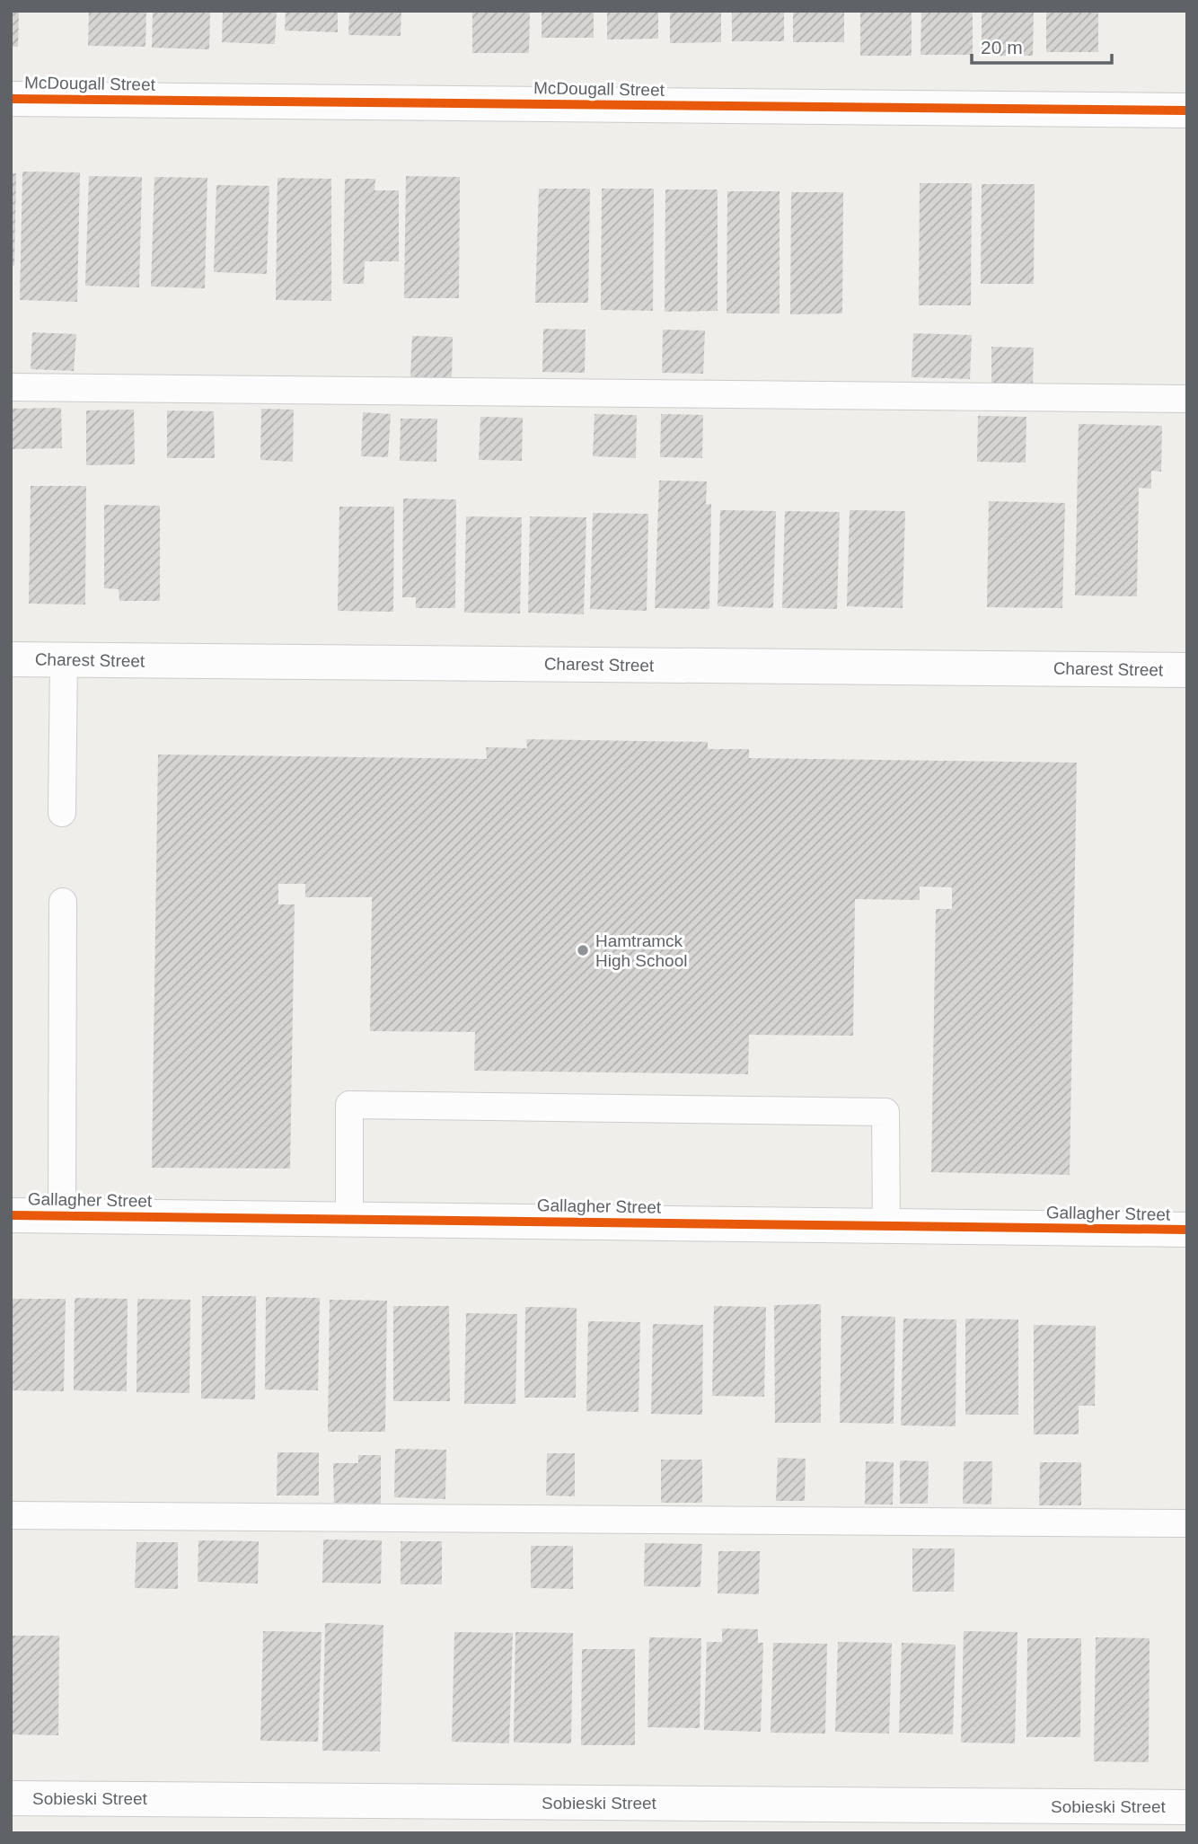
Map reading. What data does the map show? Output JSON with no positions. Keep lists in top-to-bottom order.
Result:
{
  "streets": {
    "street": [
      "McDougall Street",
      "Charest Street",
      "Gallagher Street",
      "Sobieski Street"
    ]
  },
  "places": ["Hamtramck High School"],
  "scale_bar": "20 m"
}
